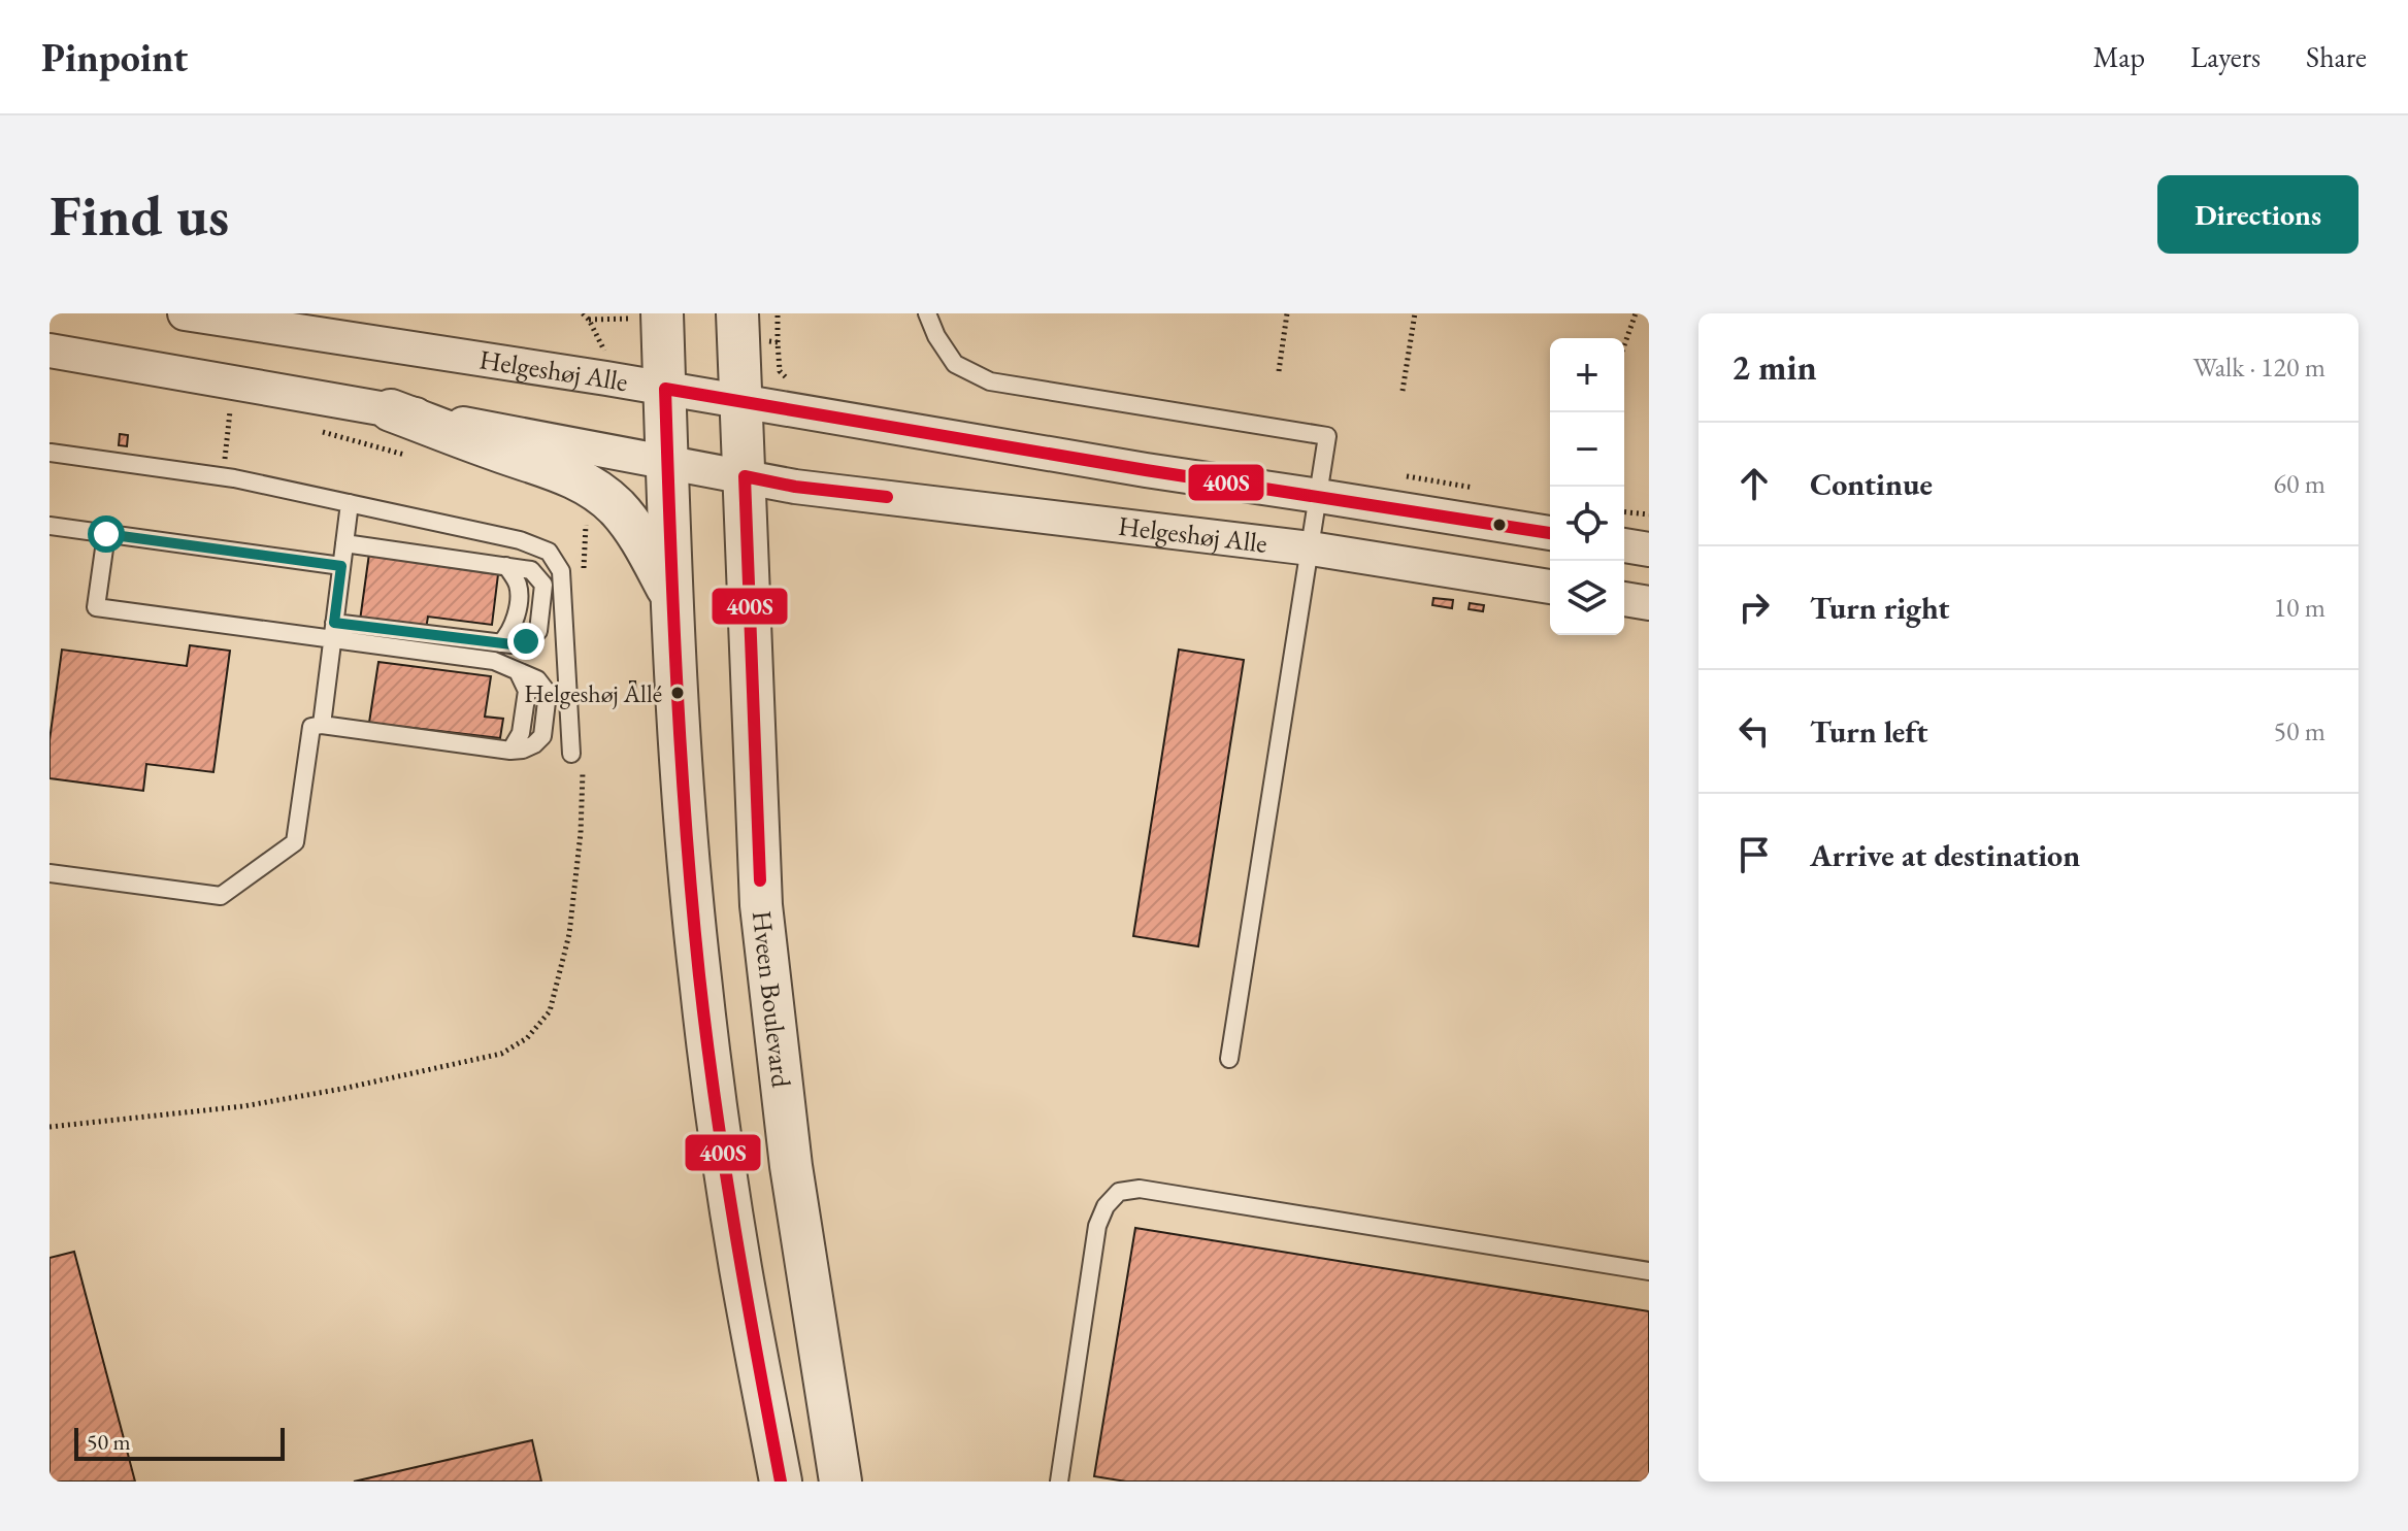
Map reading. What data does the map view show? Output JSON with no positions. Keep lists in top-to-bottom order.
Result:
{
  "streets": {
    "street": ["Helgeshøj Alle", "Hveen Boulevard"]
  },
  "crossings": [
    ["Helgeshøj Alle", "Hveen Boulevard"]
  ],
  "places": ["Helgeshøj Allé"],
  "lines": ["transit line 400S"],
  "scale_bar": "50 m",
  "page": {
    "header": "Pinpoint",
    "nav": ["Map", "Layers", "Share"],
    "buttons": "Directions",
    "title": "Find us",
    "heading": ["2 min", "Walk · 120 m"],
    "map_buttons": ["+", "−"],
    "list": [
      ["Continue", "60 m"],
      ["Turn right", "10 m"],
      ["Turn left", "50 m"],
      "Arrive at destination"
    ],
    "scale": "50 m"
  }
}
